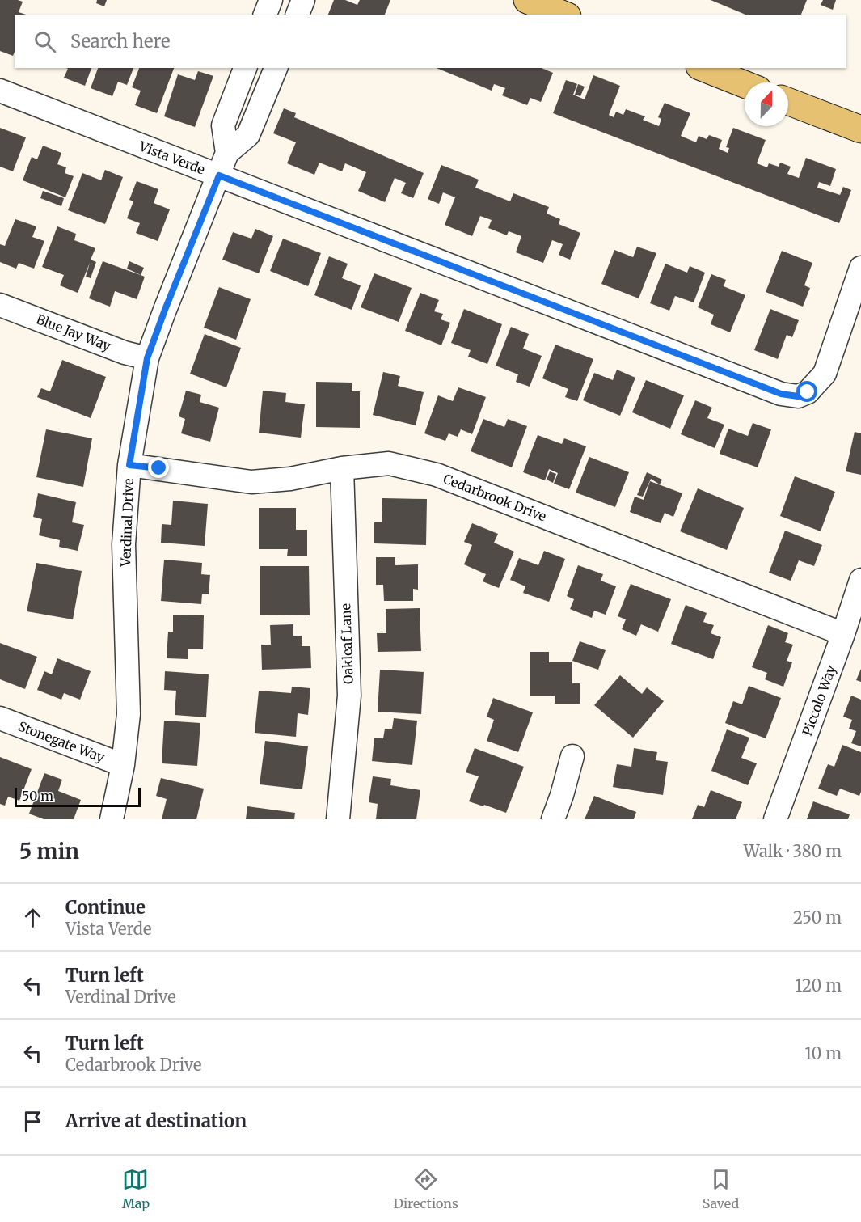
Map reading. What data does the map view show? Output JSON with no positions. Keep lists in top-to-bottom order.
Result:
{
  "streets": {
    "street": [
      "Vista Verde",
      "Blue Jay Way",
      "Cedarbrook Drive",
      "Verdinal Drive",
      "Oakleaf Lane",
      "Piccolo Way",
      "Stonegate Way"
    ]
  },
  "crossings": [
    ["Vista Verde", "Verdinal Drive"],
    ["Blue Jay Way", "Verdinal Drive"],
    ["Cedarbrook Drive", "Verdinal Drive"],
    ["Cedarbrook Drive", "Oakleaf Lane"],
    ["Cedarbrook Drive", "Piccolo Way"],
    ["Verdinal Drive", "Stonegate Way"]
  ],
  "scale_bar": "50 m",
  "north": "top",
  "page": {
    "search": "Search here",
    "scale": "50 m",
    "heading": ["5 min", "Walk · 380 m"],
    "list": [
      ["Continue", "Vista Verde", "250 m"],
      ["Turn left", "Verdinal Drive", "120 m"],
      ["Turn left", "Cedarbrook Drive", "10 m"],
      "Arrive at destination"
    ],
    "nav": ["Map", "Directions", "Saved"]
  }
}
